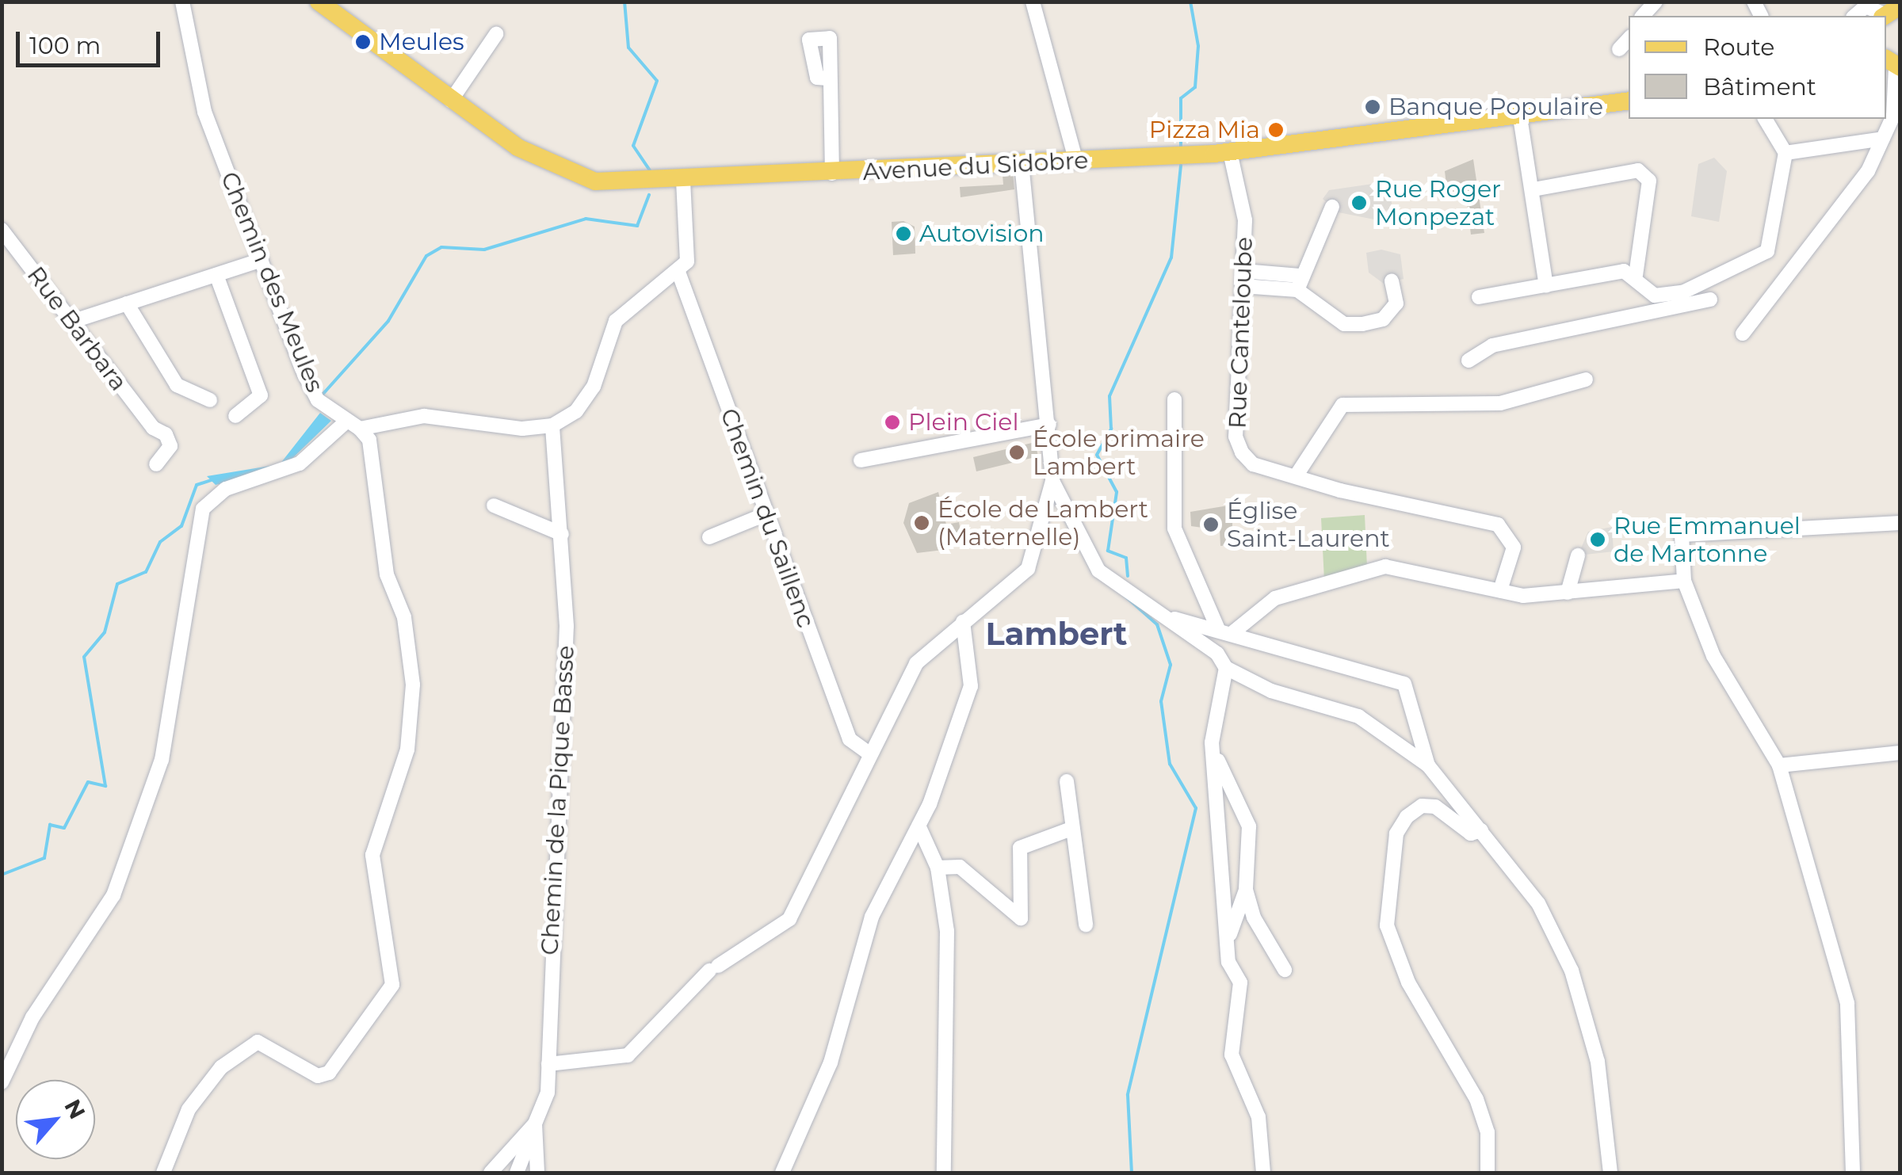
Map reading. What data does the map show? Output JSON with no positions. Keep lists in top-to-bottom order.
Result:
{
  "streets": {
    "main road": ["Avenue du Sidobre"],
    "street": [
      "Chemin des Meules",
      "Rue Barbara",
      "Rue Canteloube",
      "Chemin du Saillenc",
      "Chemin de la Pique Basse"
    ]
  },
  "crossings": [
    ["Avenue du Sidobre", "Rue Canteloube"]
  ],
  "districts": ["Lambert"],
  "places": [
    "Meules",
    "Banque Populaire",
    "Pizza Mia",
    "Rue Roger Monpezat",
    "Autovision",
    "Plein Ciel",
    "École primaire Lambert",
    "École de Lambert (Maternelle)",
    "Église Saint-Laurent",
    "Rue Emmanuel de Martonne"
  ],
  "legend": ["Route", "Bâtiment"],
  "scale_bar": "100 m",
  "north": "top right"
}
